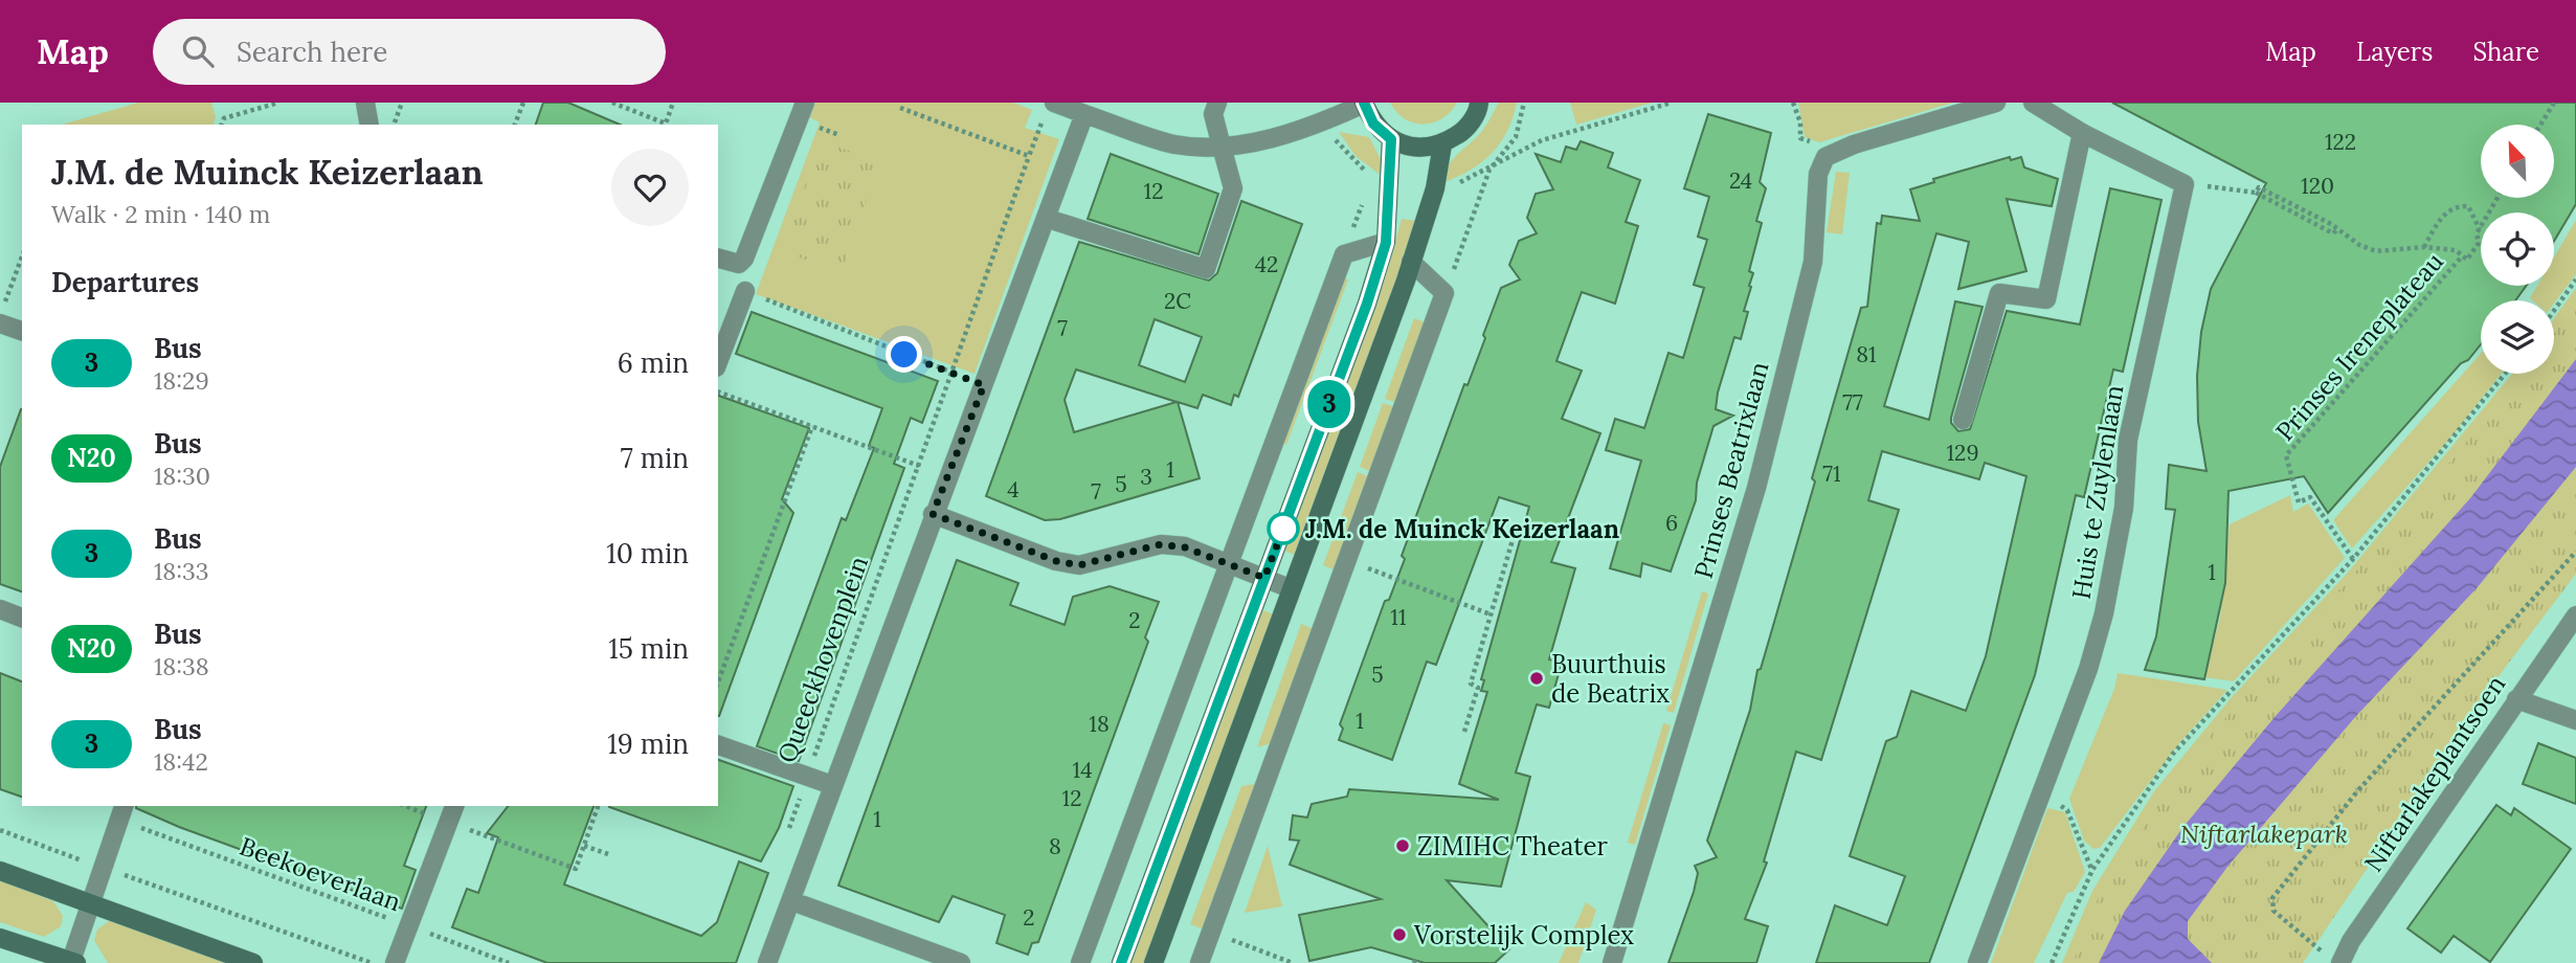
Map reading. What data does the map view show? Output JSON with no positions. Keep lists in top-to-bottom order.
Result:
{
  "streets": {
    "street": [
      "Prinses Beatrixlaan",
      "Huis te Zuylenlaan",
      "Queeckhovenplein",
      "Niftarlakeplantsoen"
    ],
    "path": ["Prinses Ireneplateau", "Beekoeverlaan"]
  },
  "crossings": [
    ["Prinses Ireneplateau", "Huis te Zuylenlaan"]
  ],
  "parks": ["Niftarlakepark"],
  "places": [
    "J.M. de Muinck Keizerlaan",
    "Buurthuis de Beatrix",
    "ZIMIHC Theater",
    "Vorstelijk Complex"
  ],
  "lines": ["bus line 3"],
  "house_numbers": [
    "122",
    "24",
    "120",
    "12",
    "42",
    "2C",
    "7",
    "81",
    "77",
    "129",
    "1",
    "71",
    "3",
    "5",
    "4",
    "7",
    "6",
    "1",
    "11",
    "2",
    "5",
    "1",
    "18",
    "14",
    "12",
    "1",
    "8",
    "2"
  ],
  "north": "top left",
  "page": {
    "header": "Map",
    "search": "Search here",
    "nav": ["Map", "Layers", "Share"],
    "on_map": "3",
    "heading": [
      ["J.M. de Muinck Keizerlaan", "Walk · 2 min · 140 m"],
      "Departures"
    ],
    "list": [
      {
        "mark": "3",
        "name": "Bus",
        "note": "18:29",
        "value": "6 min"
      },
      {
        "mark": "N20",
        "name": "Bus",
        "note": "18:30",
        "value": "7 min"
      },
      {
        "mark": "3",
        "name": "Bus",
        "note": "18:33",
        "value": "10 min"
      },
      {
        "mark": "N20",
        "name": "Bus",
        "note": "18:38",
        "value": "15 min"
      },
      {
        "mark": "3",
        "name": "Bus",
        "note": "18:42",
        "value": "19 min"
      }
    ]
  }
}
